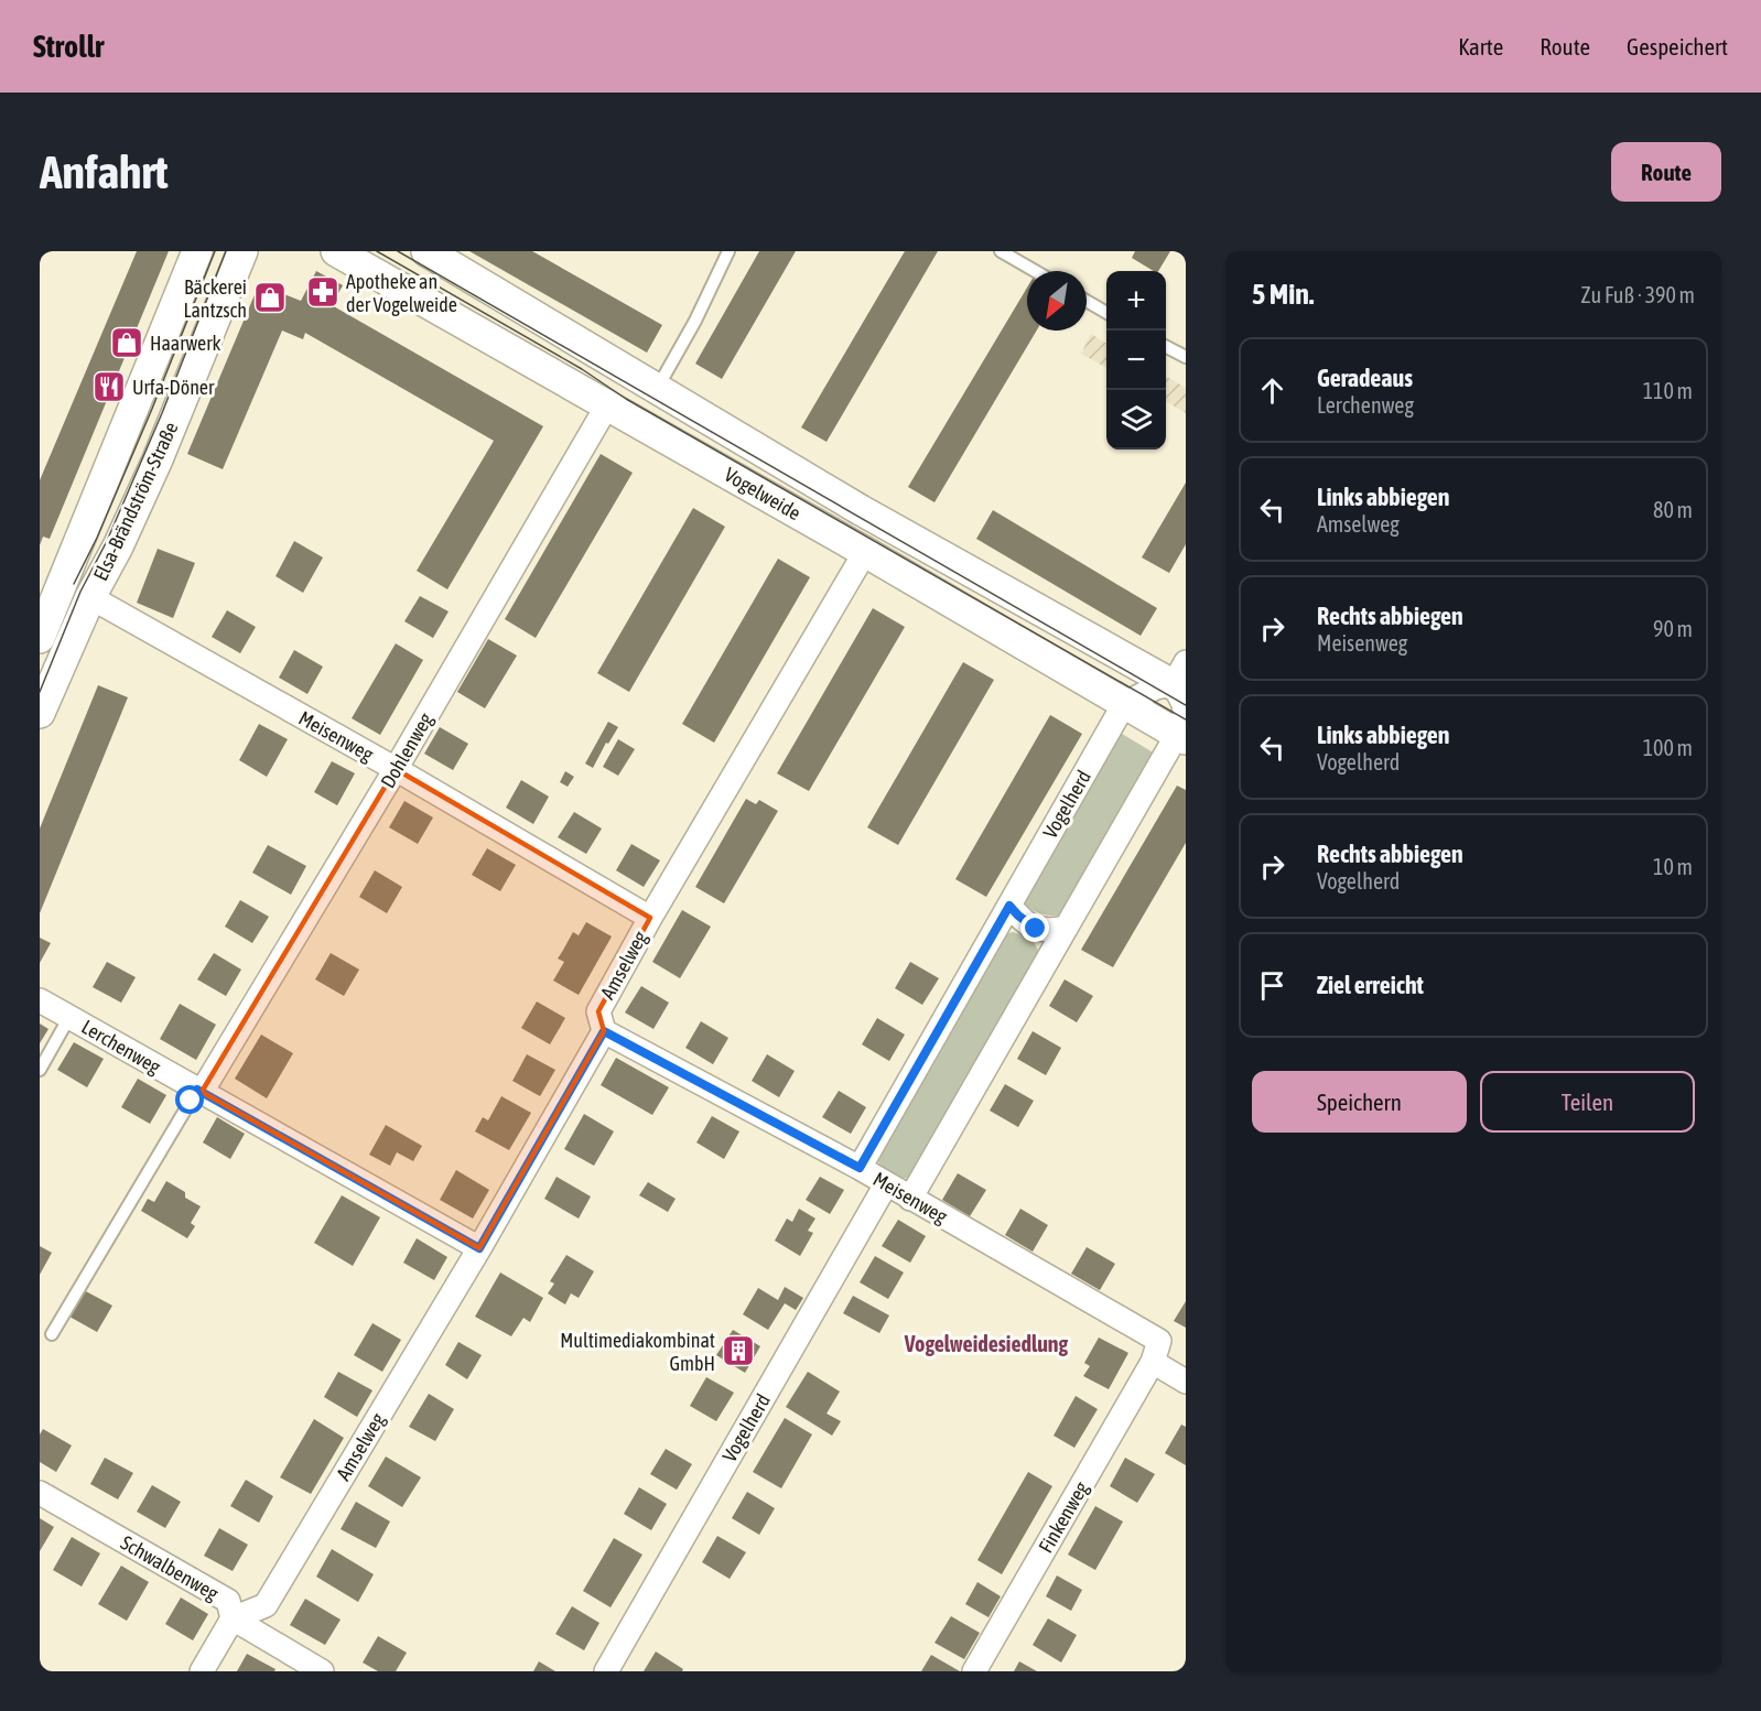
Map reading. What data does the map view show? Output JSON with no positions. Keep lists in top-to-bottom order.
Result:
{
  "streets": {
    "street": [
      "Vogelweide",
      "Elsa-Brändström-Straße",
      "Meisenweg",
      "Dohlenweg",
      "Vogelherd",
      "Amselweg",
      "Lerchenweg",
      "Finkenweg",
      "Schwalbenweg"
    ]
  },
  "crossings": [
    ["Vogelweide", "Dohlenweg"],
    ["Vogelweide", "Vogelherd"],
    ["Vogelweide", "Amselweg"],
    ["Elsa-Brändström-Straße", "Meisenweg"],
    ["Meisenweg", "Dohlenweg"],
    ["Meisenweg", "Vogelherd"],
    ["Meisenweg", "Amselweg"],
    ["Meisenweg", "Finkenweg"],
    ["Dohlenweg", "Lerchenweg"],
    ["Amselweg", "Lerchenweg"],
    ["Amselweg", "Schwalbenweg"]
  ],
  "districts": ["Vogelweidesiedlung"],
  "places": {
    "pharmacy": ["Apotheke an der Vogelweide"],
    "shop": ["Bäckerei Lantzsch", "Haarwerk"],
    "restaurant": ["Urfa-Döner"],
    "building": ["Multimediakombinat GmbH"]
  },
  "north": "bottom left",
  "page": {
    "header": "Strollr",
    "nav": ["Karte", "Route", "Gespeichert"],
    "buttons": [
      "Route",
      ["Speichern", "Teilen"]
    ],
    "title": "Anfahrt",
    "heading": ["5 Min.", "Zu Fuß · 390 m"],
    "map_buttons": ["+", "−"],
    "list": [
      ["Geradeaus", "Lerchenweg", "110 m"],
      ["Links abbiegen", "Amselweg", "80 m"],
      ["Rechts abbiegen", "Meisenweg", "90 m"],
      ["Links abbiegen", "Vogelherd", "100 m"],
      ["Rechts abbiegen", "Vogelherd", "10 m"],
      "Ziel erreicht"
    ]
  }
}
